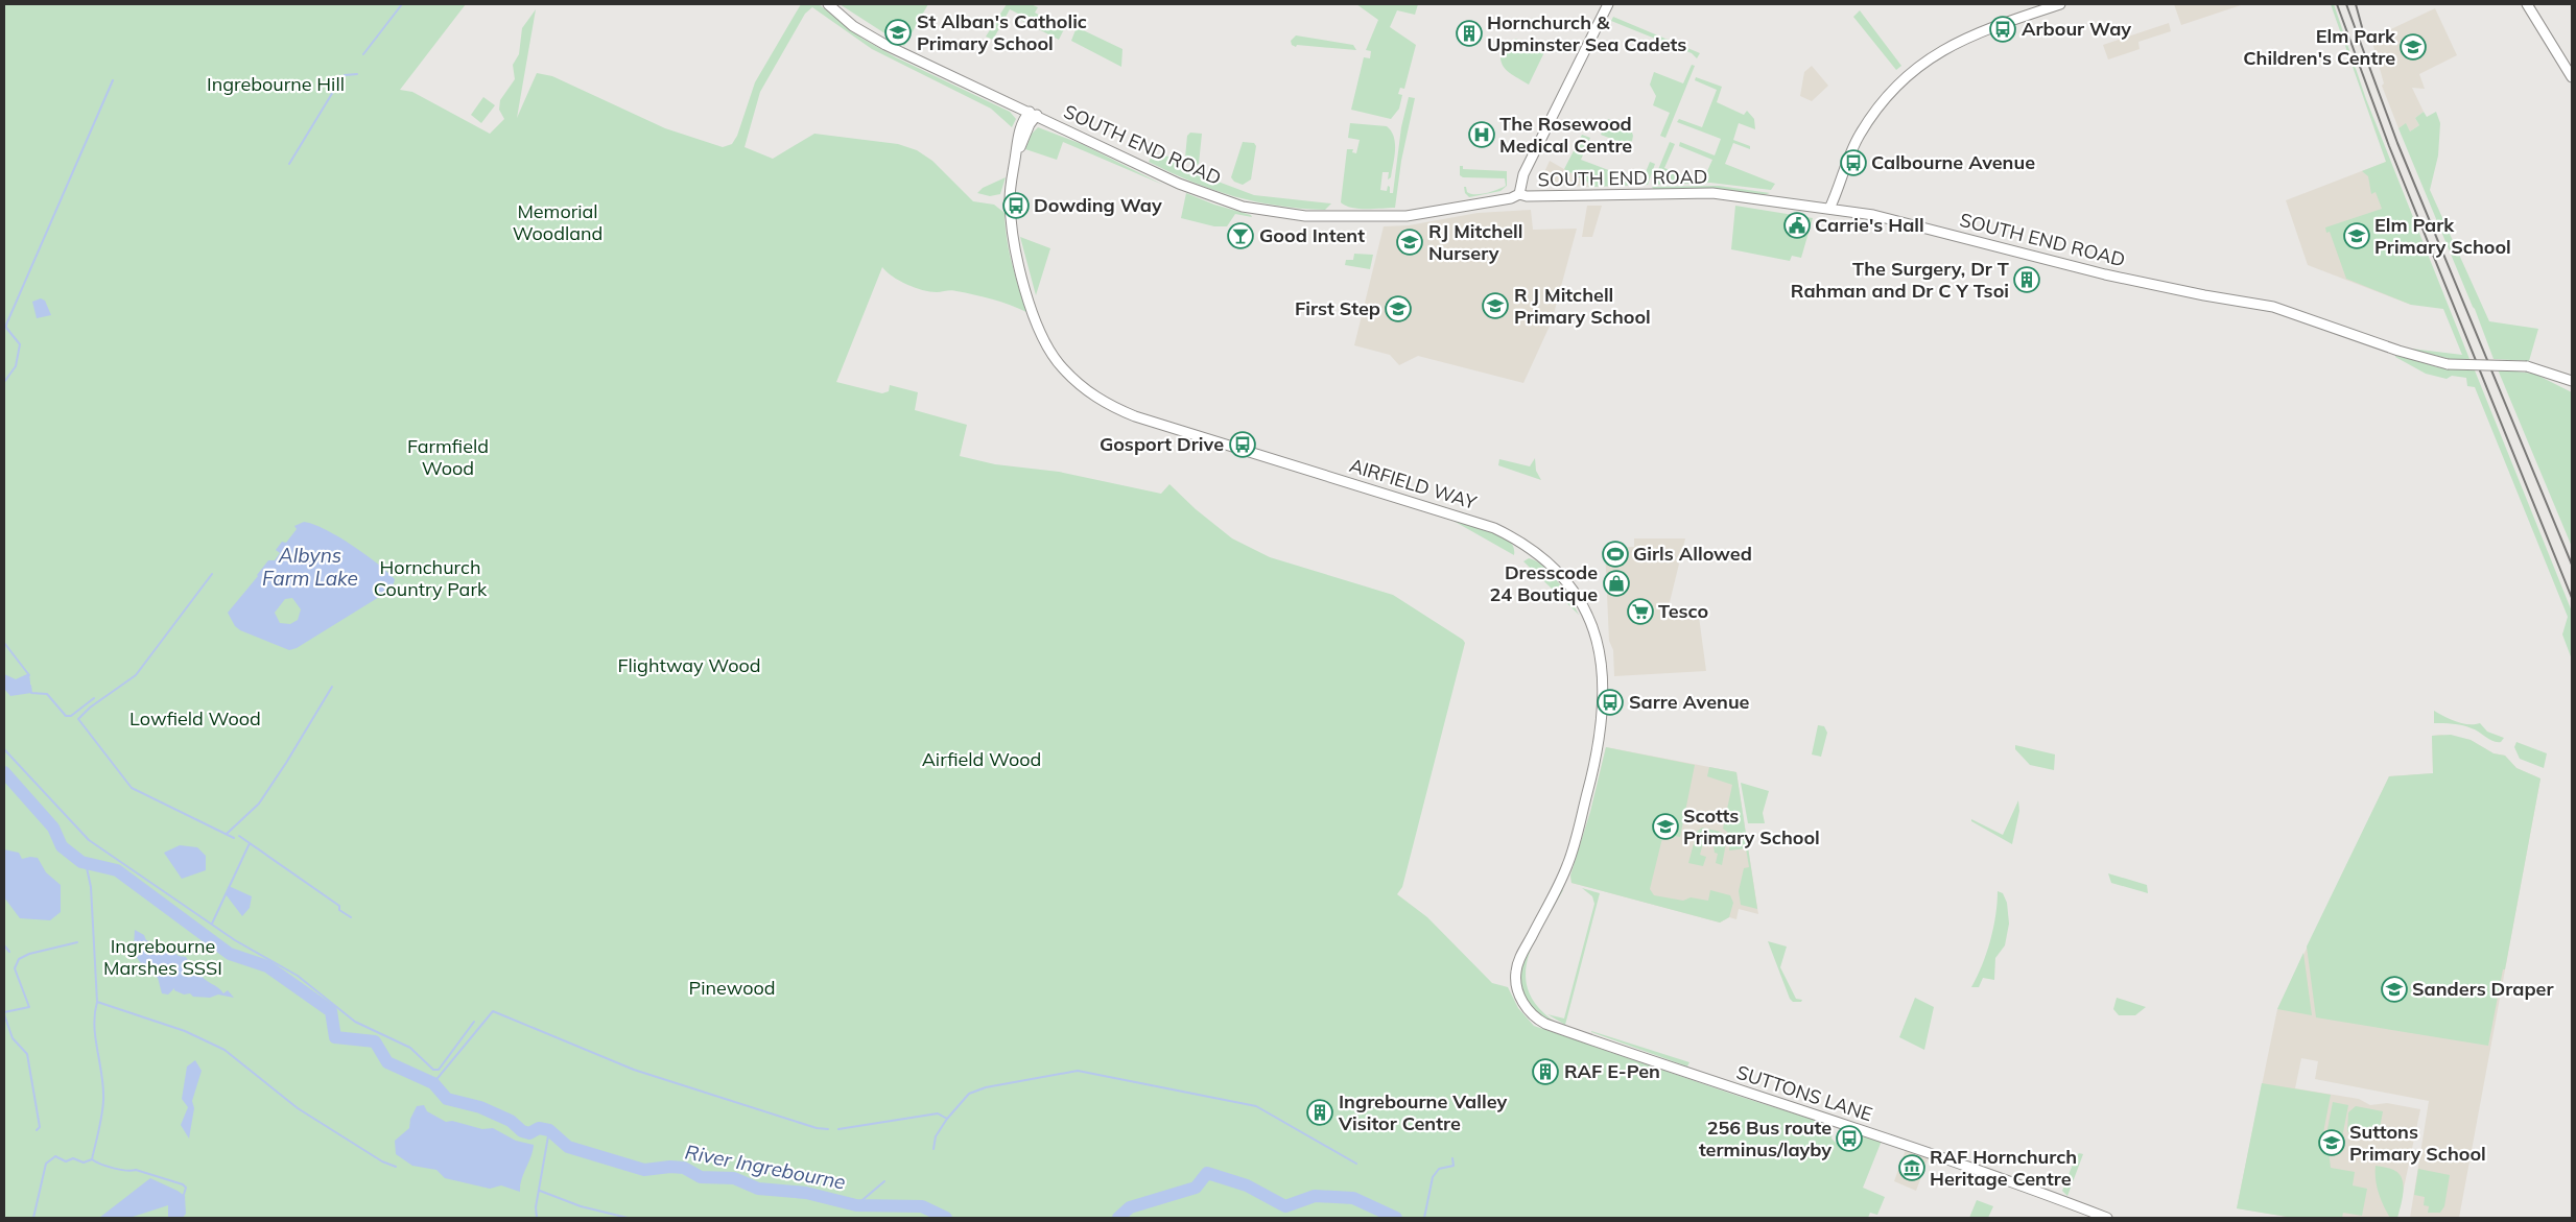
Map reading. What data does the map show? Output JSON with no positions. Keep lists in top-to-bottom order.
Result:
{
  "streets": {
    "street": ["SOUTH END ROAD", "AIRFIELD WAY", "SUTTONS LANE"]
  },
  "crossings": [
    ["SOUTH END ROAD", "AIRFIELD WAY"],
    ["AIRFIELD WAY", "SUTTONS LANE"]
  ],
  "water": ["Albyns Farm Lake", "River Ingrebourne"],
  "parks": [
    "Ingrebourne Hill",
    "Memorial Woodland",
    "Farmfield Wood",
    "Hornchurch Country Park",
    "Flightway Wood",
    "Lowfield Wood",
    "Airfield Wood",
    "Ingrebourne Marshes SSSI",
    "Pinewood"
  ],
  "places": {
    "bus stop": [
      "Arbour Way",
      "Calbourne Avenue",
      "Dowding Way",
      "Gosport Drive",
      "Sarre Avenue",
      "256 Bus route terminus/layby"
    ],
    "school or university": [
      "St Alban's Catholic Primary School",
      "Elm Park Children's Centre",
      "Elm Park Primary School",
      "RJ Mitchell Nursery",
      "R J Mitchell Primary School",
      "First Step",
      "Scotts Primary School",
      "Sanders Draper",
      "Suttons Primary School"
    ],
    "building": [
      "Hornchurch & Upminster Sea Cadets",
      "The Surgery, Dr T Rahman and Dr C Y Tsoi",
      "RAF E-Pen",
      "Ingrebourne Valley Visitor Centre"
    ],
    "hospital": ["The Rosewood Medical Centre"],
    "public building": ["Carrie's Hall"],
    "bar": ["Good Intent"],
    "sports": ["Girls Allowed"],
    "shop": ["Dresscode 24 Boutique"],
    "supermarket": ["Tesco"],
    "museum": ["RAF Hornchurch Heritage Centre"]
  }
}
